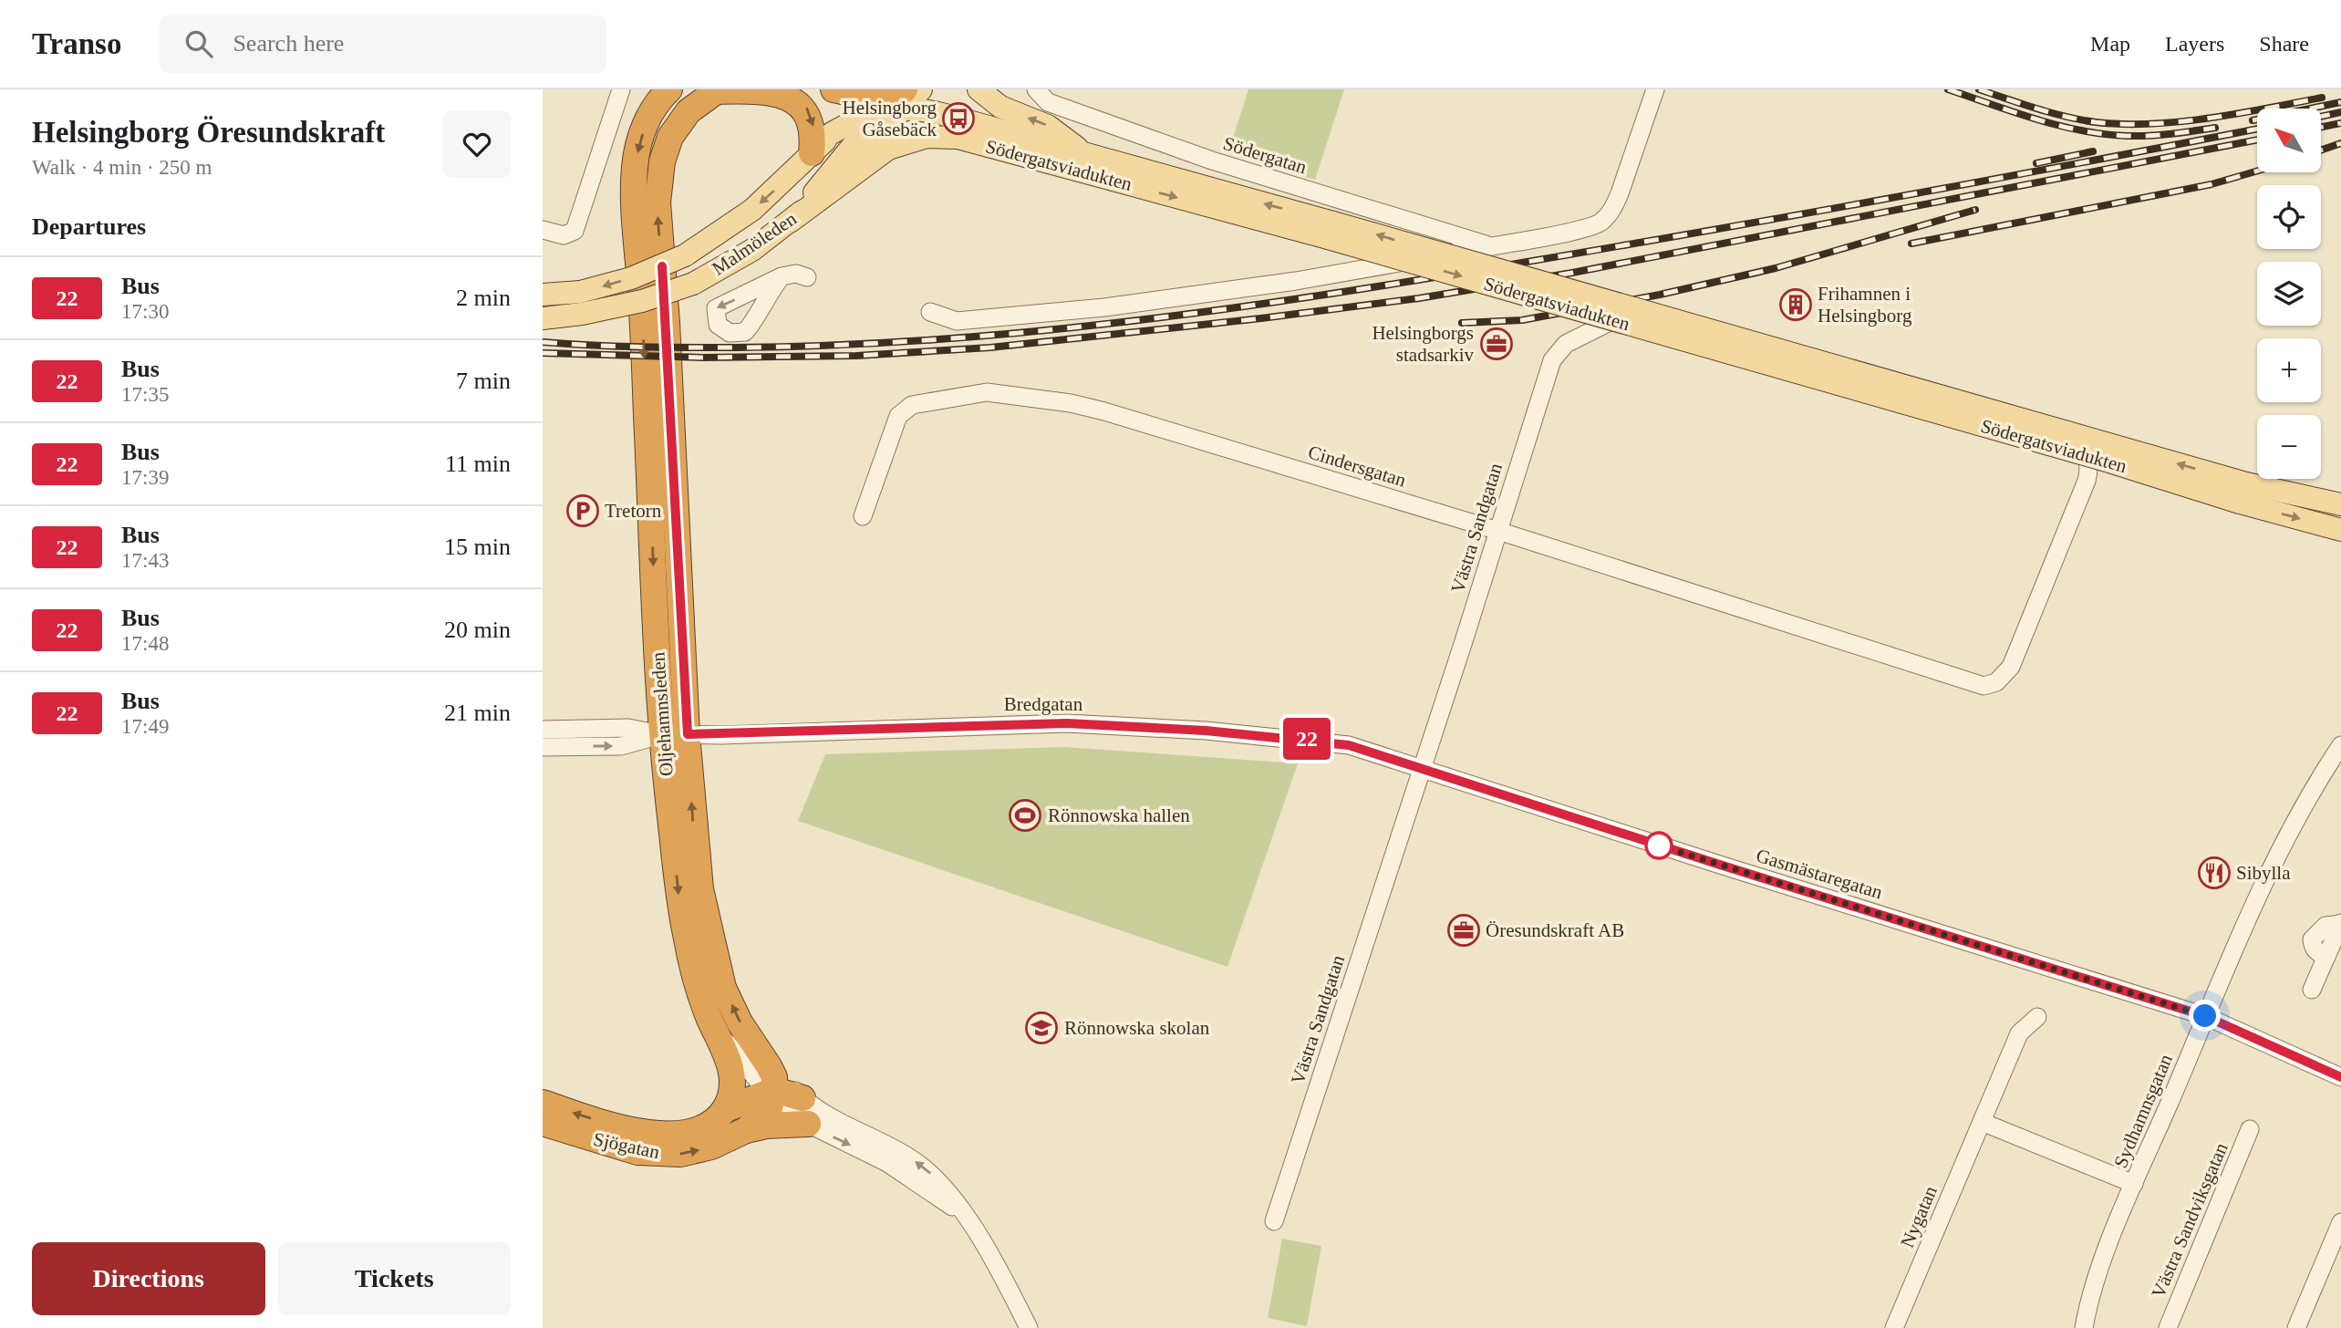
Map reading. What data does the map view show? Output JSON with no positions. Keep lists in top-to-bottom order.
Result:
{
  "streets": {
    "highway": ["Oljehamnsleden", "Sjögatan"],
    "main road": ["Södergatsviadukten", "Malmöleden"],
    "street": [
      "Södergatan",
      "Cindersgatan",
      "Västra Sandgatan",
      "Bredgatan",
      "Gasmästaregatan",
      "Sydhamnsgatan",
      "Nygatan",
      "Västra Sandviksgatan"
    ]
  },
  "crossings": [
    ["Södergatsviadukten", "Malmöleden"],
    ["Cindersgatan", "Västra Sandgatan"],
    ["Västra Sandgatan", "Bredgatan"],
    ["Västra Sandgatan", "Gasmästaregatan"],
    ["Bredgatan", "Oljehamnsleden"],
    ["Bredgatan", "Gasmästaregatan"],
    ["Oljehamnsleden", "Sjögatan"],
    ["Gasmästaregatan", "Sydhamnsgatan"]
  ],
  "places": {
    "bus stop": ["Helsingborg Gåsebäck"],
    "building": ["Frihamnen i Helsingborg"],
    "office": ["Helsingborgs stadsarkiv", "Öresundskraft AB"],
    "parking": ["Tretorn"],
    "sports": ["Rönnowska hallen"],
    "restaurant": ["Sibylla"],
    "school or university": ["Rönnowska skolan"]
  },
  "lines": ["bus line 22"],
  "north": "top left",
  "page": {
    "header": "Transo",
    "search": "Search here",
    "nav": ["Map", "Layers", "Share"],
    "heading": [
      ["Helsingborg Öresundskraft", "Walk · 4 min · 250 m"],
      "Departures"
    ],
    "on_map": "22",
    "map_buttons": ["+", "−"],
    "list": [
      {
        "mark": "22",
        "name": "Bus",
        "note": "17:30",
        "value": "2 min"
      },
      {
        "mark": "22",
        "name": "Bus",
        "note": "17:35",
        "value": "7 min"
      },
      {
        "mark": "22",
        "name": "Bus",
        "note": "17:39",
        "value": "11 min"
      },
      {
        "mark": "22",
        "name": "Bus",
        "note": "17:43",
        "value": "15 min"
      },
      {
        "mark": "22",
        "name": "Bus",
        "note": "17:48",
        "value": "20 min"
      },
      {
        "mark": "22",
        "name": "Bus",
        "note": "17:49",
        "value": "21 min"
      }
    ],
    "buttons": ["Directions", "Tickets"]
  }
}
